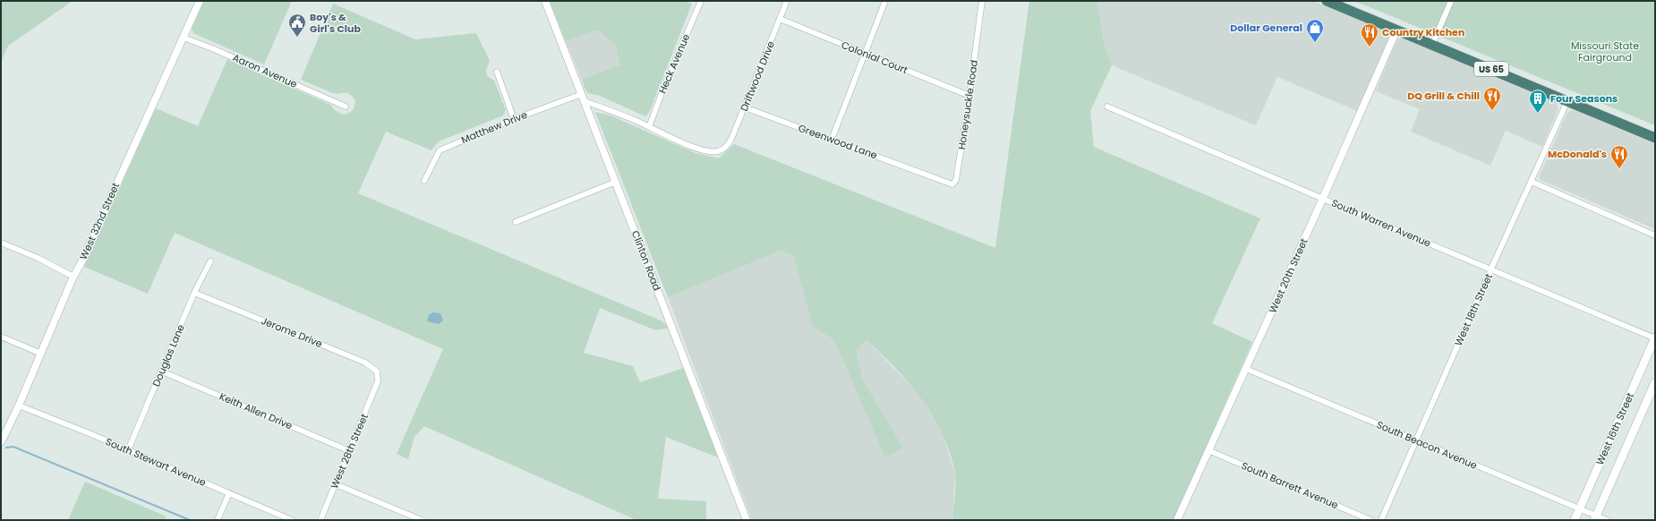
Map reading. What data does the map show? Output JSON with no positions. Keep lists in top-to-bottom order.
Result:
{
  "streets": {
    "highway": ["US 65"],
    "main road": ["West 16th Street"],
    "street": [
      "Colonial Court",
      "Heck Avenue",
      "Aaron Avenue",
      "Driftwood Drive",
      "Honeysuckle Road",
      "Matthew Drive",
      "Greenwood Lane",
      "West 32nd Street",
      "South Warren Avenue",
      "Clinton Road",
      "West 20th Street",
      "West 18th Street",
      "Jerome Drive",
      "Douglas Lane",
      "Keith Allen Drive",
      "South Beacon Avenue",
      "West 28th Street",
      "South Stewart Avenue",
      "South Barrett Avenue"
    ]
  },
  "crossings": [
    ["Colonial Court", "Driftwood Drive"],
    ["Colonial Court", "Honeysuckle Road"],
    ["Heck Avenue", "Driftwood Drive"],
    ["US 65", "West 20th Street"],
    ["US 65", "West 18th Street"],
    ["Aaron Avenue", "West 32nd Street"],
    ["Driftwood Drive", "Greenwood Lane"],
    ["Honeysuckle Road", "Greenwood Lane"],
    ["Matthew Drive", "Clinton Road"],
    ["West 32nd Street", "South Stewart Avenue"],
    ["South Warren Avenue", "West 20th Street"],
    ["South Warren Avenue", "West 18th Street"],
    ["South Warren Avenue", "West 16th Street"],
    ["West 20th Street", "South Beacon Avenue"],
    ["West 20th Street", "South Barrett Avenue"],
    ["West 18th Street", "South Beacon Avenue"],
    ["Jerome Drive", "Douglas Lane"],
    ["Jerome Drive", "West 28th Street"],
    ["Douglas Lane", "Keith Allen Drive"],
    ["Douglas Lane", "South Stewart Avenue"],
    ["Keith Allen Drive", "West 28th Street"],
    ["West 16th Street", "South Beacon Avenue"]
  ],
  "parks": ["Missouri State Fairground"],
  "places": {
    "public building": ["Boy's & Girl's Club"],
    "shop": ["Dollar General"],
    "restaurant": ["Country Kitchen", "DQ Grill & Chill", "McDonald's"],
    "building": ["Four Seasons"]
  }
}
